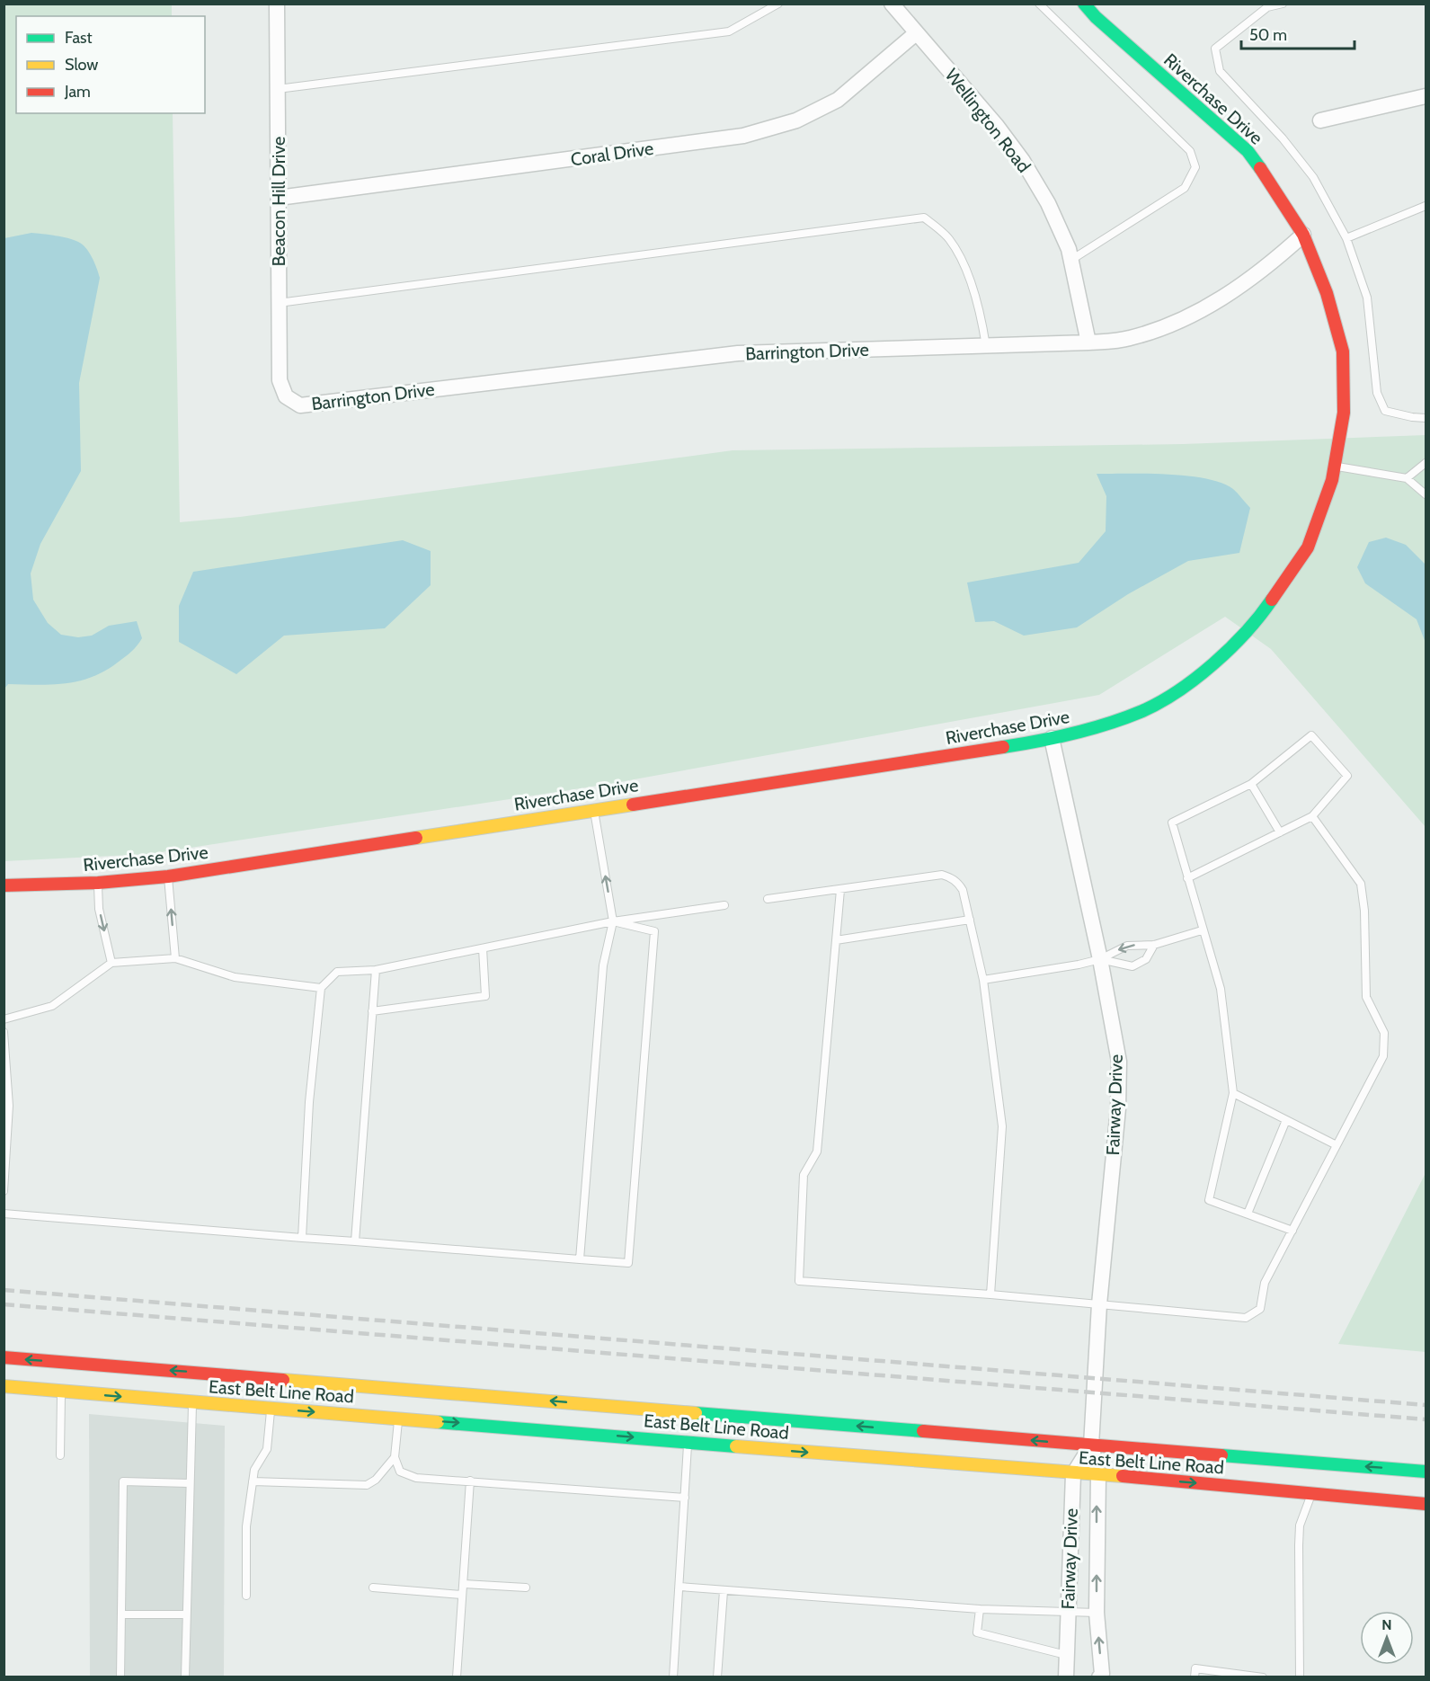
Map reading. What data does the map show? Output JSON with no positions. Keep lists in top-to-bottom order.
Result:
{
  "streets": {
    "main road": ["Riverchase Drive", "East Belt Line Road"],
    "street": [
      "Wellington Road",
      "Coral Drive",
      "Beacon Hill Drive",
      "Barrington Drive",
      "Fairway Drive"
    ]
  },
  "crossings": [
    ["Riverchase Drive", "Barrington Drive"],
    ["Riverchase Drive", "Fairway Drive"],
    ["Wellington Road", "Coral Drive"],
    ["Wellington Road", "Barrington Drive"],
    ["Coral Drive", "Beacon Hill Drive"],
    ["Beacon Hill Drive", "Barrington Drive"],
    ["Fairway Drive", "East Belt Line Road"]
  ],
  "legend": ["Fast", "Slow", "Jam"],
  "scale_bar": "50 m",
  "north": "top"
}
